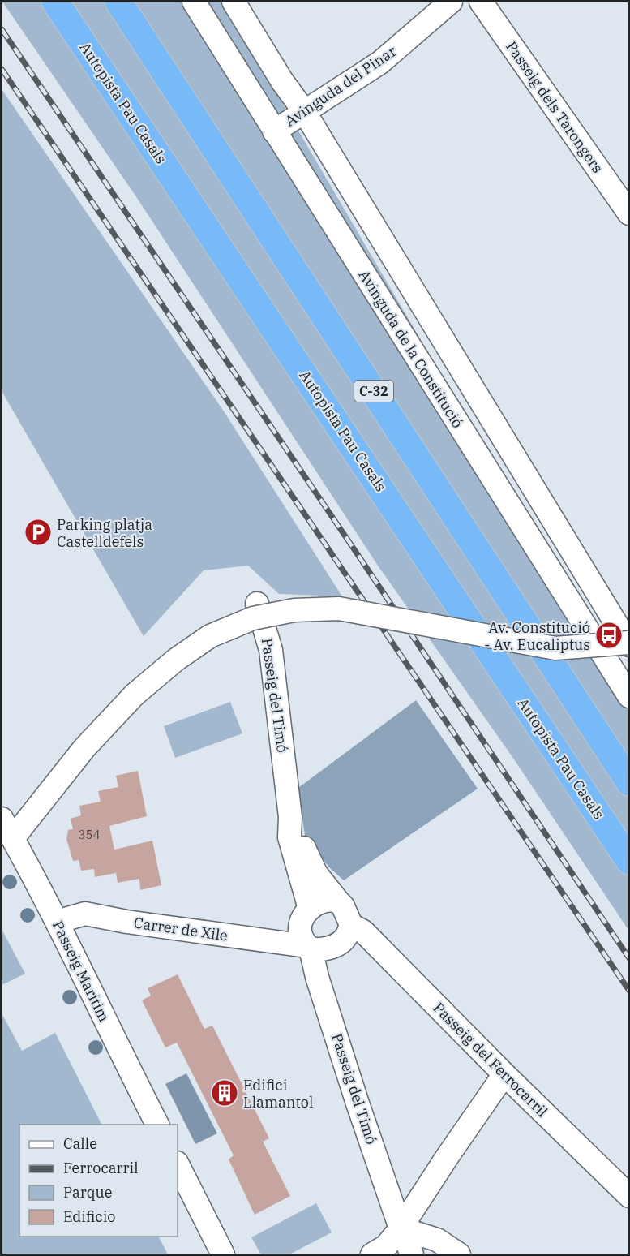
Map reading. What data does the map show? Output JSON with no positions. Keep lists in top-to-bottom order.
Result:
{
  "streets": {
    "highway": ["Autopista Pau Casals", "C-32"],
    "street": [
      "Avinguda del Pinar",
      "Passeig dels Tarongers",
      "Avinguda de la Constitució",
      "Passeig del Timó",
      "Carrer de Xile",
      "Passeig Marítim",
      "Passeig del Ferrocarril"
    ]
  },
  "crossings": [
    ["Avinguda del Pinar", "Avinguda de la Constitució"],
    ["Passeig del Timó", "Carrer de Xile"],
    ["Passeig del Timó", "Passeig del Ferrocarril"],
    ["Carrer de Xile", "Passeig Marítim"],
    ["Carrer de Xile", "Passeig del Ferrocarril"]
  ],
  "places": {
    "parking": ["Parking platja Castelldefels"],
    "bus stop": ["Av. Constitució - Av. Eucaliptus"],
    "building": ["Edifici Llamantol"]
  },
  "house_numbers": ["354"],
  "legend": [
    "Calle",
    "Ferrocarril",
    "Parque",
    "Edificio"
  ]
}
